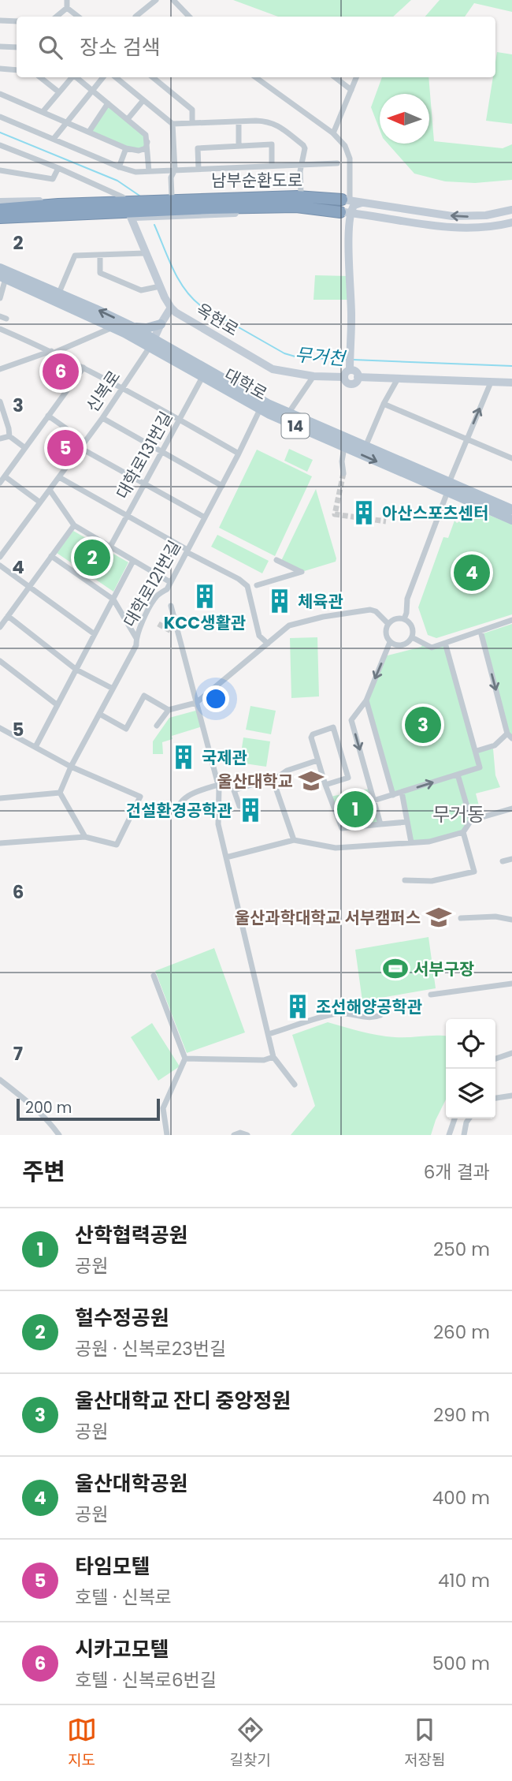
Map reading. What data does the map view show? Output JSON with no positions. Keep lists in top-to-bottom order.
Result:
{
  "streets": {
    "main road": [
      "남부순환도로",
      "옥현로",
      "대학로",
      "14"
    ],
    "street": ["신복로", "대학로131번길", "대학로121번길"]
  },
  "crossings": [
    ["남부순환도로", "옥현로"],
    ["대학로", "신복로"],
    ["대학로", "대학로131번길"],
    ["대학로", "대학로121번길"]
  ],
  "districts": ["무거동"],
  "water": ["무거천"],
  "places": {
    "building": [
      "아산스포츠센터",
      "KCC생활관",
      "체육관",
      "국제관",
      "건설환경공학관",
      "조선해양공학관"
    ],
    "school or university": ["울산대학교", "울산과학대학교 서부캠퍼스"],
    "sports": ["서부구장"]
  },
  "scale_bar": "200 m",
  "north": "left",
  "page": {
    "search": "장소 검색",
    "pins": [
      "6",
      "5",
      "2",
      "4",
      "3",
      "1"
    ],
    "scale": "200 m",
    "heading": ["주변", "6개 결과"],
    "list": [
      {
        "mark": "1",
        "name": "산학협력공원",
        "note": "공원",
        "value": "250 m"
      },
      {
        "mark": "2",
        "name": "헐수정공원",
        "note": "공원 · 신복로23번길",
        "value": "260 m"
      },
      {
        "mark": "3",
        "name": "울산대학교 잔디 중앙정원",
        "note": "공원",
        "value": "290 m"
      },
      {
        "mark": "4",
        "name": "울산대학공원",
        "note": "공원",
        "value": "400 m"
      },
      {
        "mark": "5",
        "name": "타임모텔",
        "note": "호텔 · 신복로",
        "value": "410 m"
      },
      {
        "mark": "6",
        "name": "시카고모텔",
        "note": "호텔 · 신복로6번길",
        "value": "500 m"
      }
    ],
    "nav": ["지도", "길찾기", "저장됨"]
  },
  "grid": {
    "rows": [
      "2",
      "3",
      "4",
      "5",
      "6",
      "7"
    ]
  }
}
